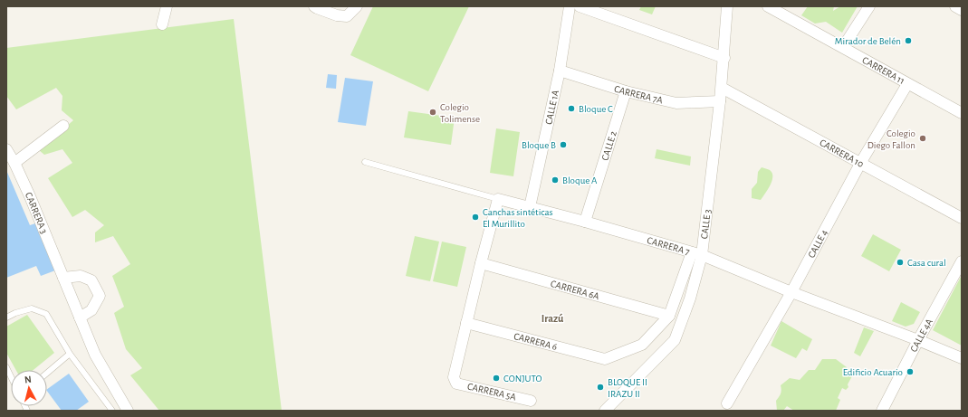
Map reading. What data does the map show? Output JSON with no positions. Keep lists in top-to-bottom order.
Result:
{
  "streets": {
    "street": [
      "CARRERA 11",
      "CARRERA 7A",
      "CALLE 1A",
      "CALLE 2",
      "CARRERA 10",
      "CARRERA 3",
      "CALLE 3",
      "CALLE 4",
      "CARRERA 7",
      "CARRERA 6A",
      "CALLE 4A",
      "CARRERA 6",
      "CARRERA 5A"
    ]
  },
  "crossings": [
    ["CARRERA 11", "CALLE 4"],
    ["CARRERA 7A", "CALLE 1A"],
    ["CARRERA 7A", "CALLE 2"],
    ["CARRERA 7A", "CALLE 3"],
    ["CALLE 1A", "CARRERA 7"],
    ["CALLE 2", "CARRERA 7"],
    ["CARRERA 10", "CALLE 3"],
    ["CARRERA 10", "CALLE 4"],
    ["CALLE 3", "CARRERA 7"],
    ["CALLE 3", "CARRERA 6A"],
    ["CALLE 3", "CARRERA 6"],
    ["CALLE 4", "CARRERA 7"],
    ["CARRERA 7", "CALLE 4A"],
    ["CARRERA 6", "CARRERA 5A"]
  ],
  "districts": ["Irazú"],
  "places": [
    "Mirador de Belén",
    "Bloque C",
    "Colegio Tolimense",
    "Colegio Diego Fallon",
    "Bloque B",
    "Bloque A",
    "Canchas sintéticas El Murillito",
    "Casa cural",
    "Edificio Acuario",
    "CONJUTO",
    "BLOQUE II IRAZU II"
  ],
  "north": "top"
}
